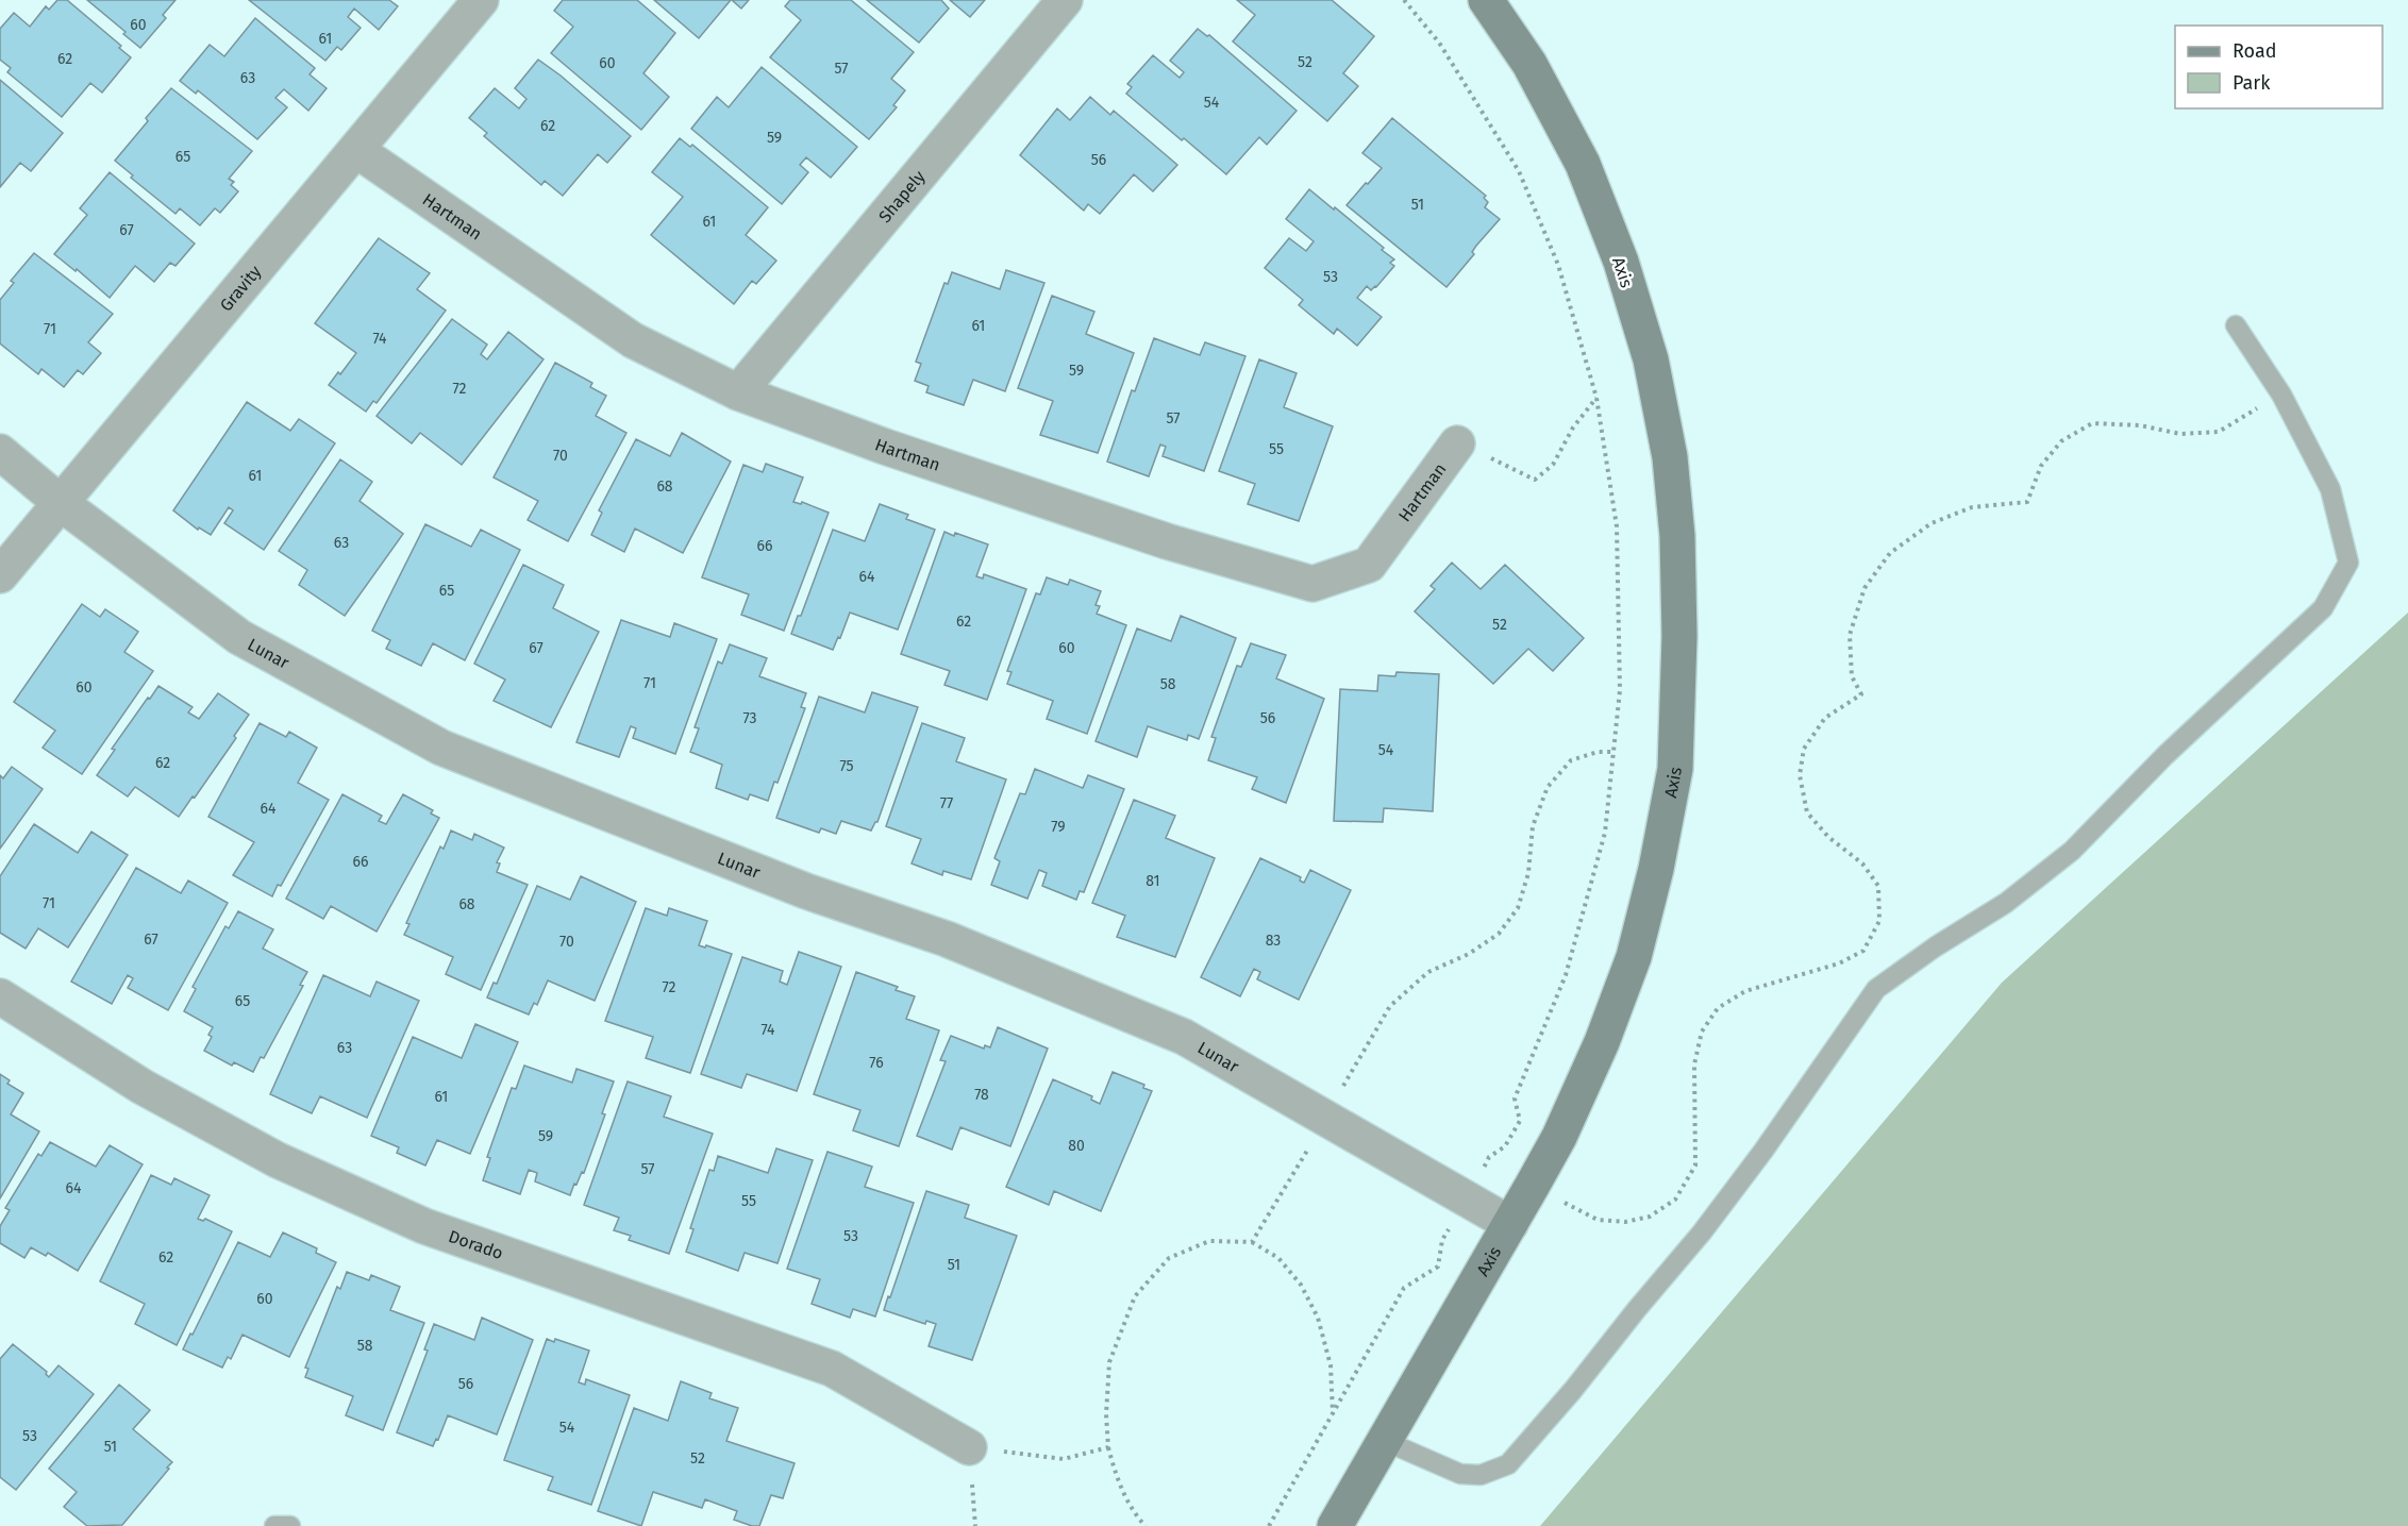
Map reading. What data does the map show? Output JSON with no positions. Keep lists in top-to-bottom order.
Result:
{
  "streets": {
    "street": [
      "Shapely",
      "Hartman",
      "Axis",
      "Gravity",
      "Lunar",
      "Dorado"
    ]
  },
  "crossings": [
    ["Shapely", "Hartman"],
    ["Hartman", "Gravity"],
    ["Axis", "Lunar"],
    ["Gravity", "Lunar"]
  ],
  "house_numbers": [
    "60",
    "61",
    "62",
    "52",
    "60",
    "57",
    "63",
    "54",
    "62",
    "59",
    "65",
    "56",
    "51",
    "61",
    "67",
    "53",
    "61",
    "71",
    "74",
    "59",
    "72",
    "57",
    "55",
    "70",
    "61",
    "68",
    "63",
    "66",
    "64",
    "65",
    "62",
    "52",
    "67",
    "60",
    "71",
    "58",
    "60",
    "73",
    "56",
    "54",
    "62",
    "75",
    "77",
    "64",
    "79",
    "66",
    "81",
    "71",
    "68",
    "67",
    "83",
    "70",
    "72",
    "65",
    "74",
    "63",
    "76",
    "78",
    "61",
    "59",
    "80",
    "57",
    "64",
    "55",
    "53",
    "62",
    "51",
    "60",
    "58",
    "56",
    "54",
    "53",
    "51",
    "52"
  ],
  "legend": ["Road", "Park"]
}
